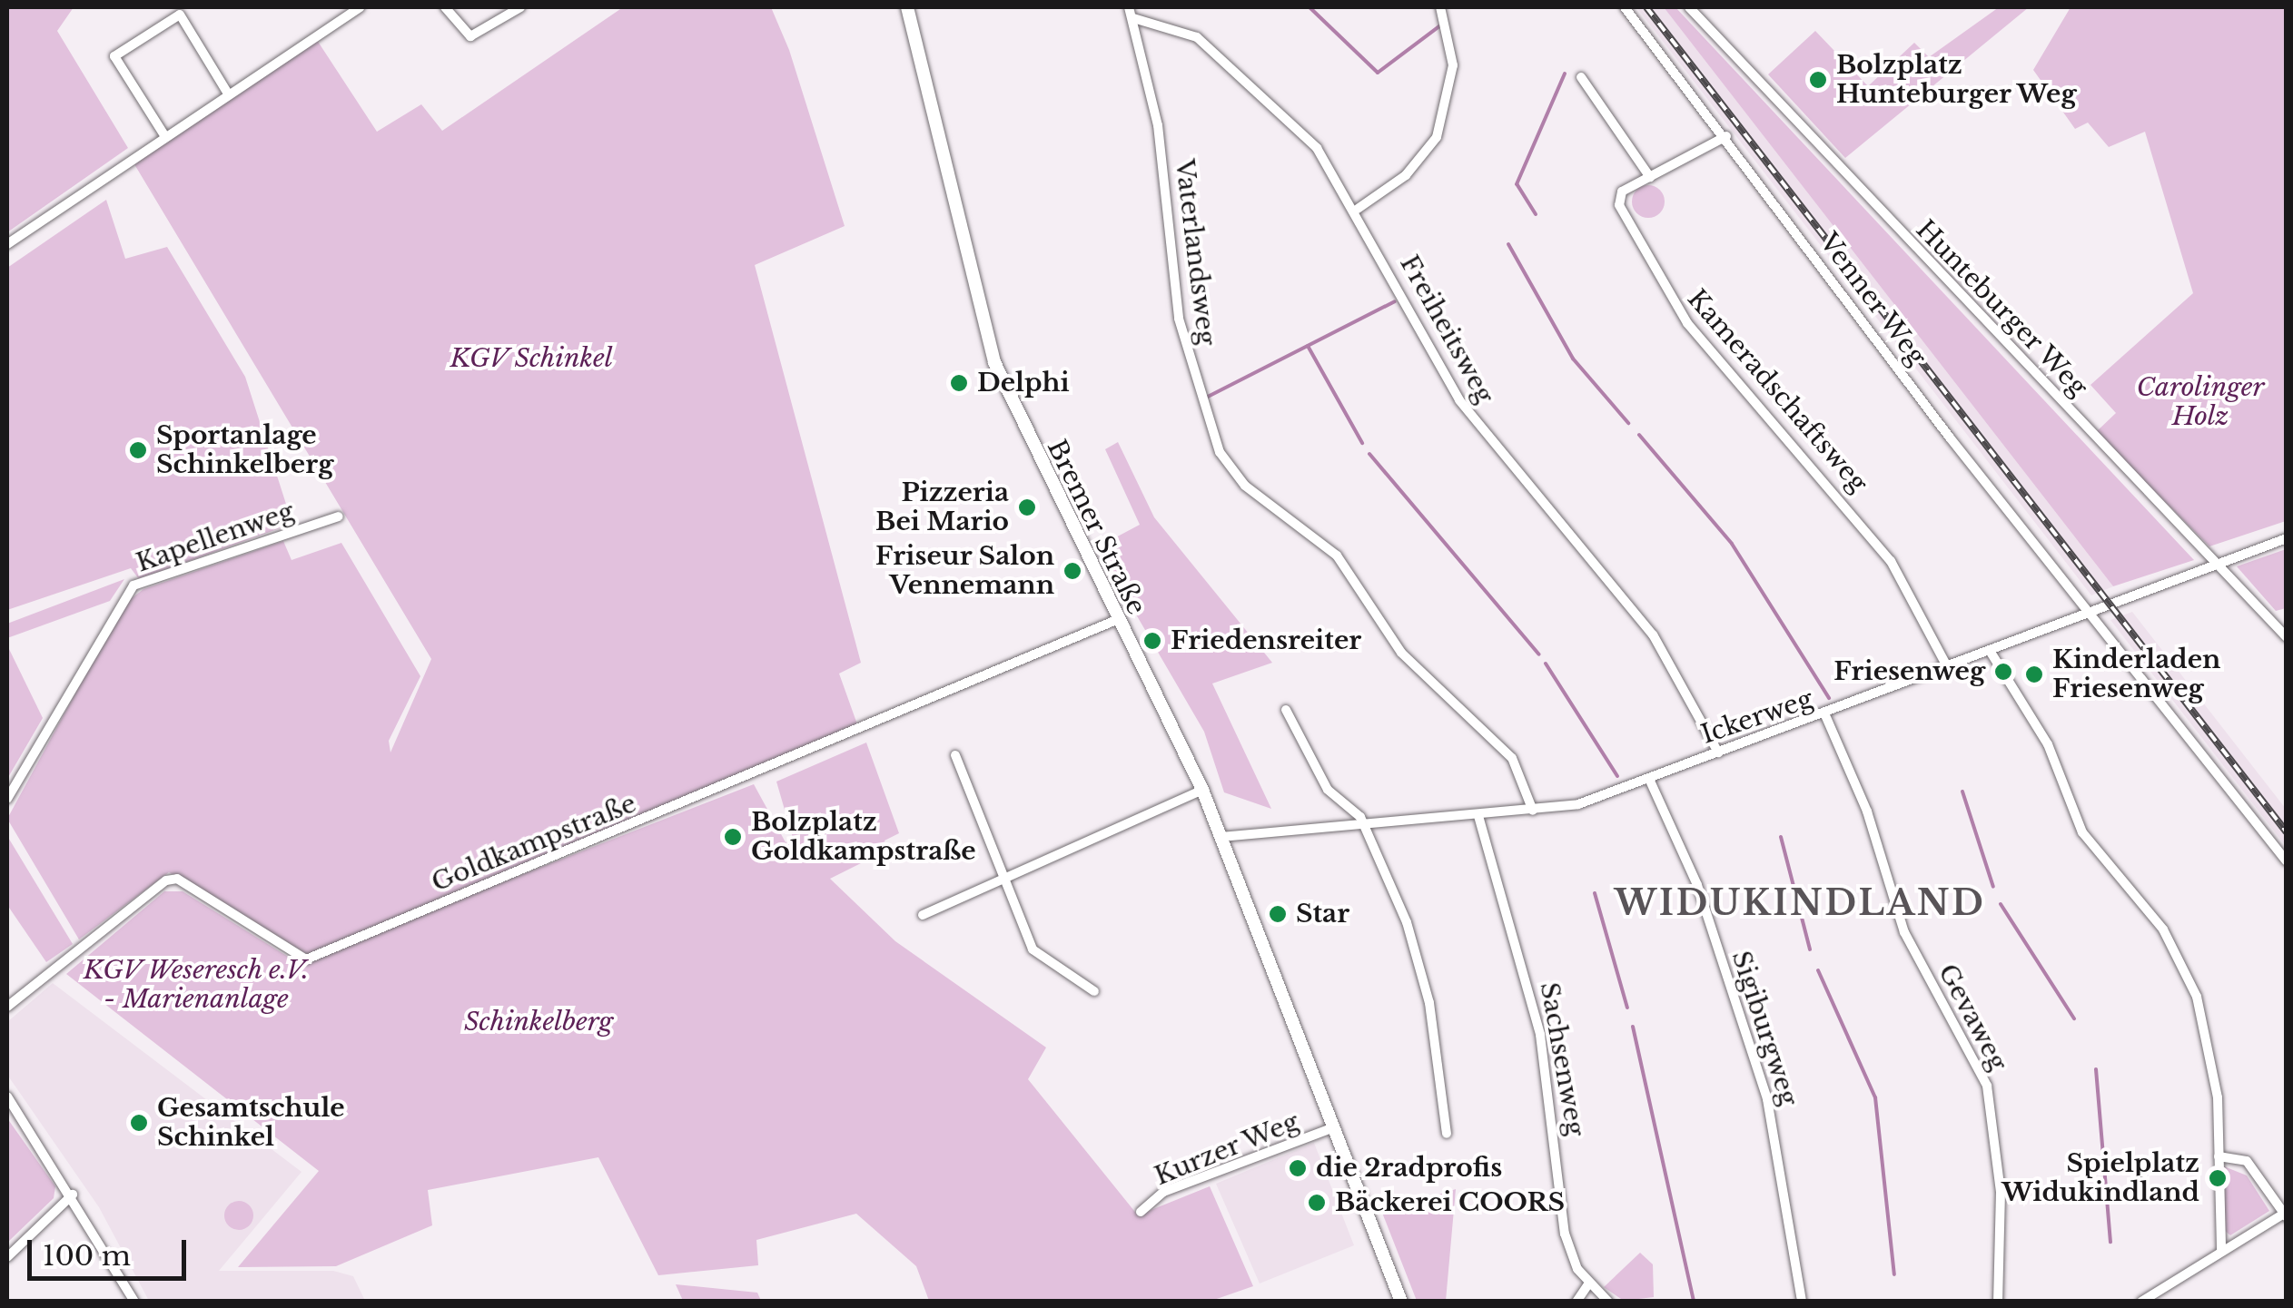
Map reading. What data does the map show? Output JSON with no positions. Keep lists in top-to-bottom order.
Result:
{
  "streets": {
    "main road": ["Bremer Straße"],
    "street": [
      "Vaterlandsweg",
      "Venner Weg",
      "Hunteburger Weg",
      "Freiheitsweg",
      "Kameradschaftsweg",
      "Kapellenweg",
      "Ickerweg",
      "Goldkampstraße",
      "Gevaweg",
      "Sigiburgweg",
      "Sachsenweg",
      "Kurzer Weg"
    ]
  },
  "crossings": [
    ["Vaterlandsweg", "Freiheitsweg"],
    ["Vaterlandsweg", "Ickerweg"],
    ["Venner Weg", "Kameradschaftsweg"],
    ["Venner Weg", "Ickerweg"],
    ["Hunteburger Weg", "Ickerweg"],
    ["Freiheitsweg", "Ickerweg"],
    ["Kameradschaftsweg", "Ickerweg"],
    ["Bremer Straße", "Ickerweg"],
    ["Bremer Straße", "Goldkampstraße"],
    ["Bremer Straße", "Kurzer Weg"],
    ["Ickerweg", "Gevaweg"],
    ["Ickerweg", "Sigiburgweg"],
    ["Ickerweg", "Sachsenweg"]
  ],
  "districts": ["WIDUKINDLAND"],
  "parks": [
    "KGV Schinkel",
    "Carolinger Holz",
    "KGV Weseresch e.V. - Marienanlage",
    "Schinkelberg"
  ],
  "places": [
    "Bolzplatz Hunteburger Weg",
    "Delphi",
    "Sportanlage Schinkelberg",
    "Pizzeria Bei Mario",
    "Friseur Salon Vennemann",
    "Friedensreiter",
    "Friesenweg",
    "Kinderladen Friesenweg",
    "Bolzplatz Goldkampstraße",
    "Star",
    "Gesamtschule Schinkel",
    "die 2radprofis",
    "Spielplatz Widukindland",
    "Bäckerei COORS"
  ],
  "scale_bar": "100 m"
}
